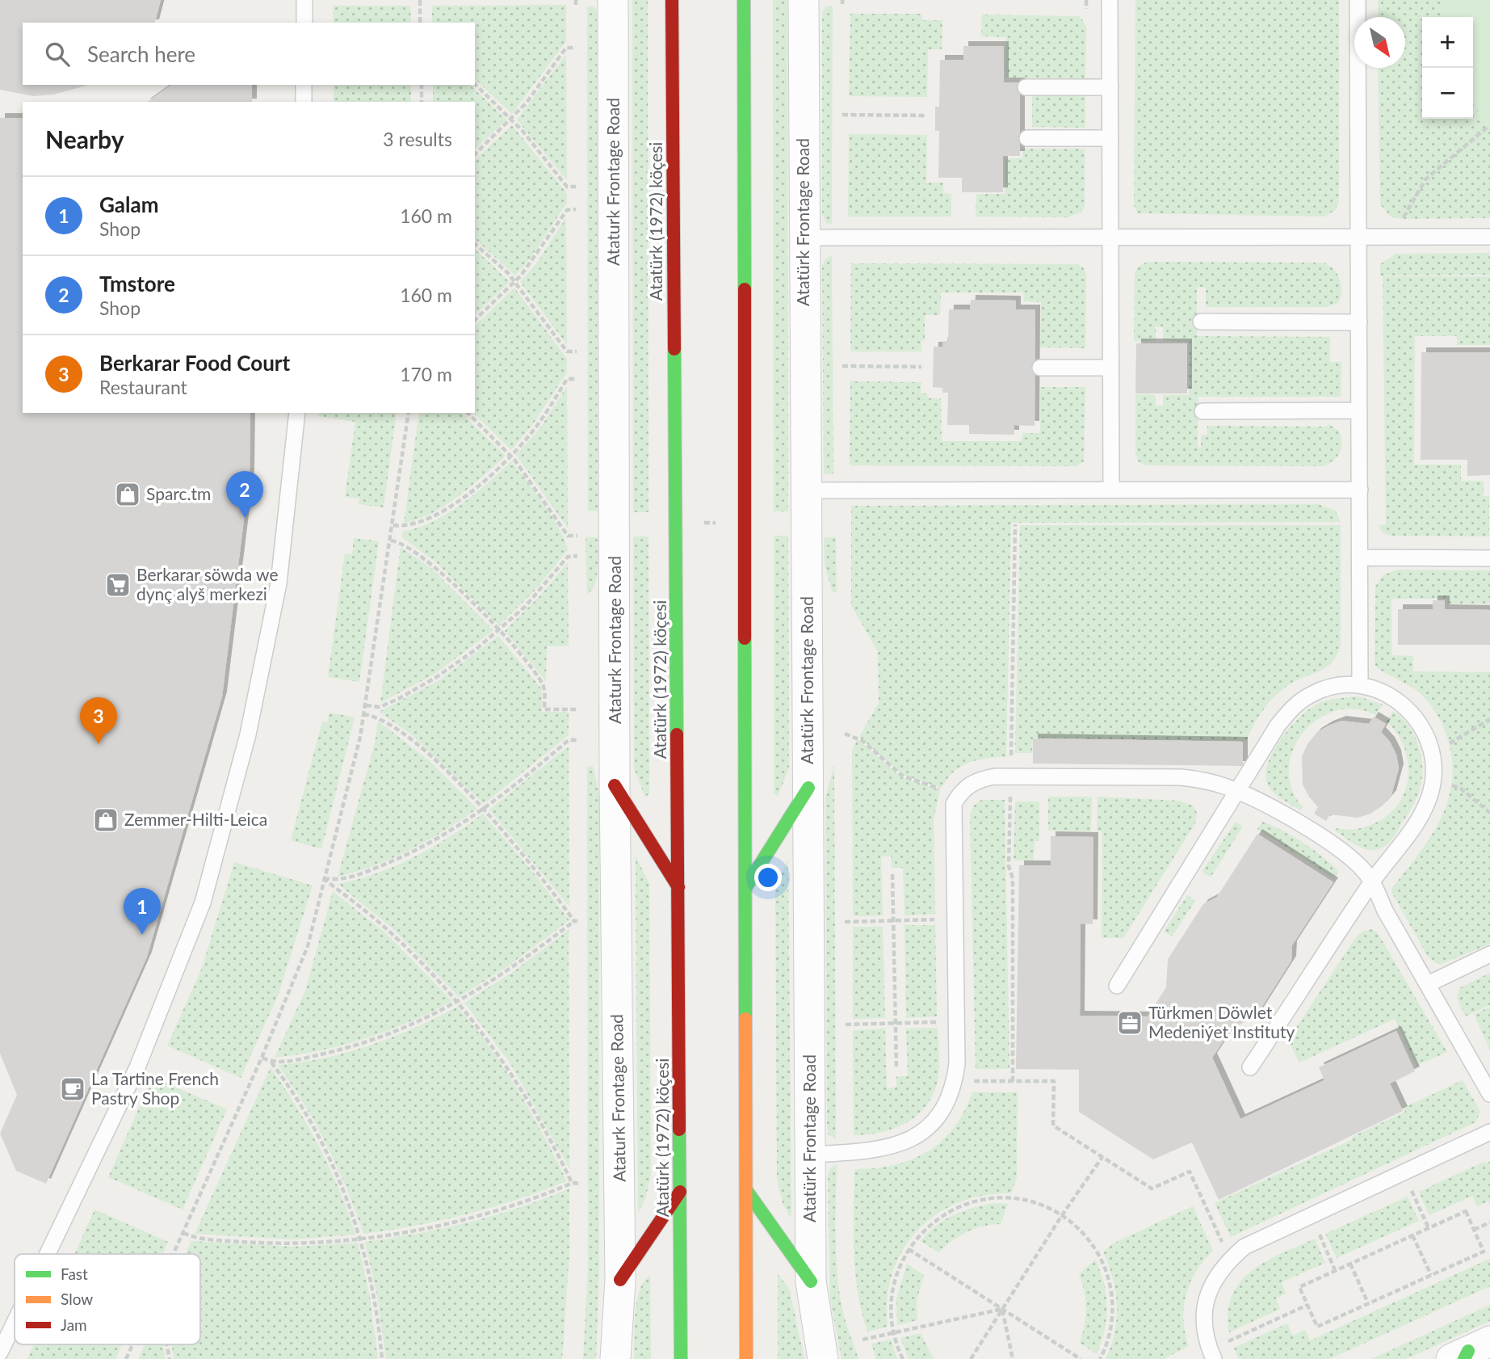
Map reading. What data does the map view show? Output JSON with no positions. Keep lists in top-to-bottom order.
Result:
{
  "streets": {
    "main road": ["Atatürk (1972) köçesi"],
    "street": ["Ataturk Frontage Road", "Atatürk Frontage Road"]
  },
  "places": {
    "shop": ["Sparc.tm", "Zemmer-Hilti-Leica"],
    "supermarket": ["Berkarar söwda we dynç alyš merkezi"],
    "office": ["Türkmen Döwlet Medeniýet Instituty"],
    "cafe": ["La Tartine French Pastry Shop"]
  },
  "legend": ["Fast", "Slow", "Jam"],
  "north": "bottom right",
  "page": {
    "map_buttons": ["+", "−"],
    "search": "Search here",
    "heading": ["Nearby", "3 results"],
    "list": [
      {
        "mark": "1",
        "name": "Galam",
        "note": "Shop",
        "value": "160 m"
      },
      {
        "mark": "2",
        "name": "Tmstore",
        "note": "Shop",
        "value": "160 m"
      },
      {
        "mark": "3",
        "name": "Berkarar Food Court",
        "note": "Restaurant",
        "value": "170 m"
      }
    ],
    "pins": ["2", "3", "1"]
  }
}
